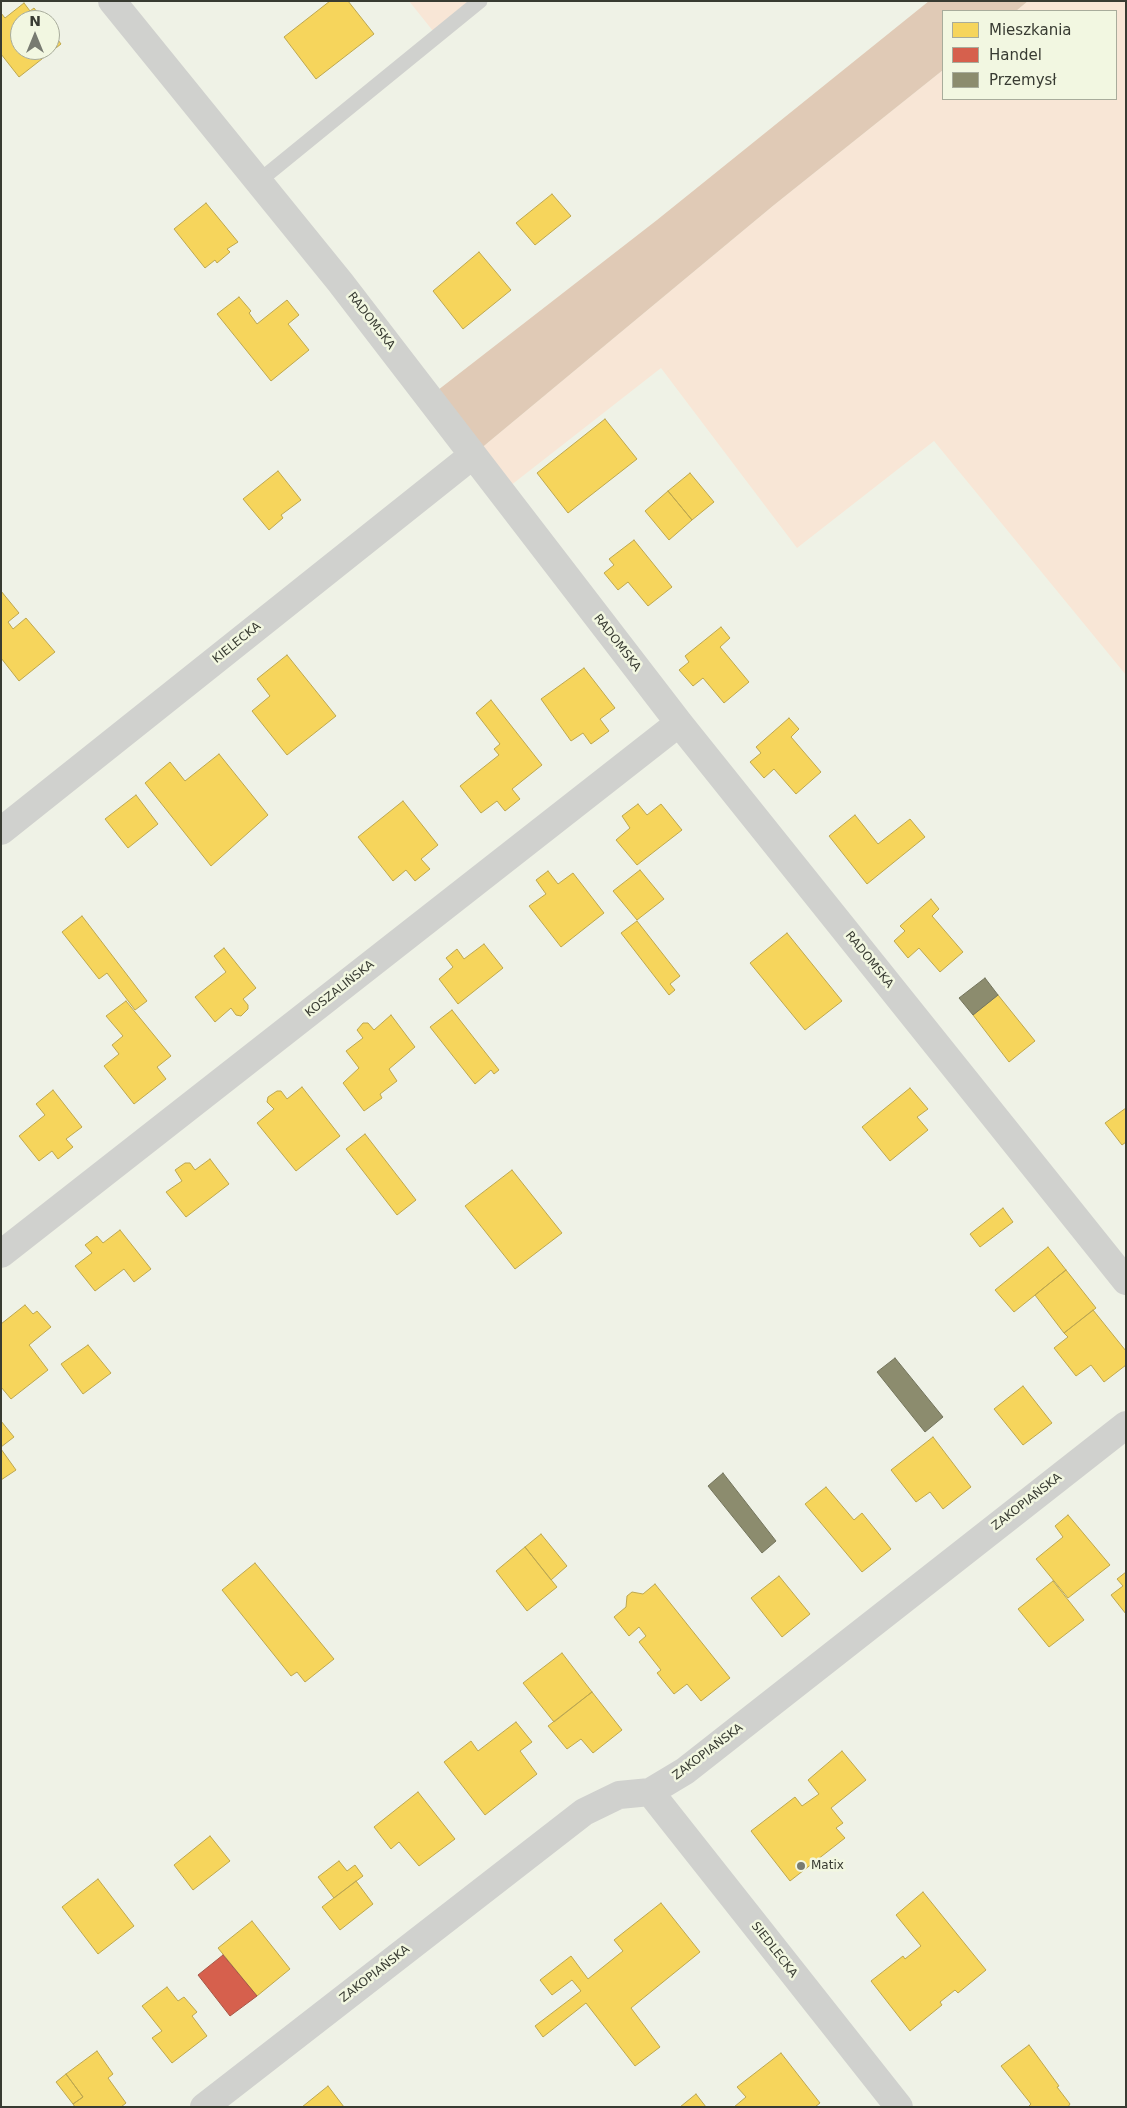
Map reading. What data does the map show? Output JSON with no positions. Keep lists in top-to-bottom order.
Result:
{
  "streets": {
    "street": [
      "RADOMSKA",
      "KIELECKA",
      "KOSZALIŃSKA",
      "ZAKOPIAŃSKA",
      "SIEDLECKA"
    ]
  },
  "crossings": [
    ["RADOMSKA", "KIELECKA"],
    ["RADOMSKA", "KOSZALIŃSKA"],
    ["ZAKOPIAŃSKA", "SIEDLECKA"]
  ],
  "places": ["Matix"],
  "legend": ["Mieszkania", "Handel", "Przemysł"],
  "north": "top"
}
